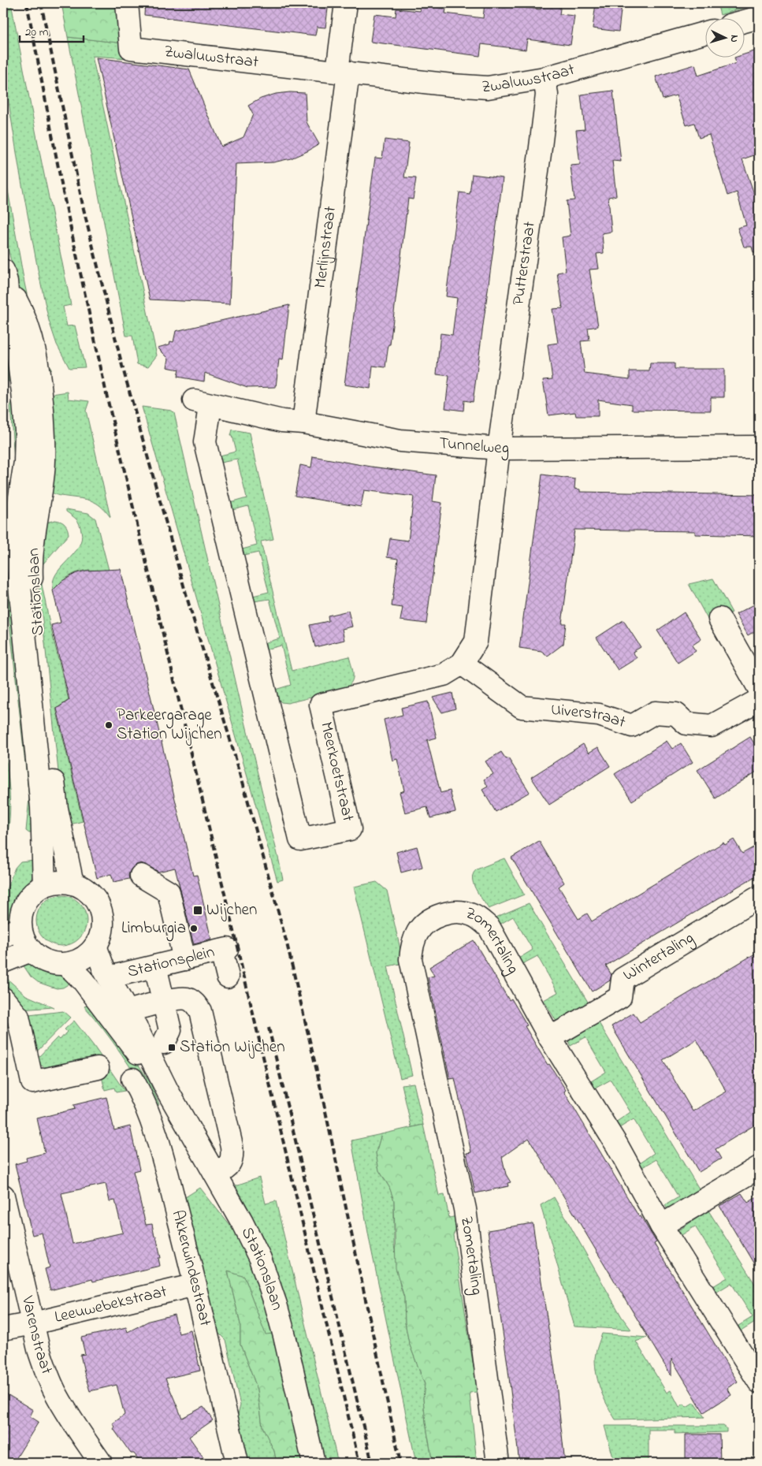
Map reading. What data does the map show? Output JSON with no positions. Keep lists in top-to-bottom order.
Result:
{
  "streets": {
    "street": [
      "Zwaluwstraat",
      "Merlijnstraat",
      "Putterstraat",
      "Tunnelweg",
      "Stationslaan",
      "Uiverstraat",
      "Meerkoetstraat",
      "Zomertaling",
      "Wintertaling",
      "Stationsplein",
      "Akkerwindestraat",
      "Leeuwebekstraat",
      "Varenstraat"
    ]
  },
  "crossings": [
    ["Zwaluwstraat", "Merlijnstraat"],
    ["Zwaluwstraat", "Putterstraat"],
    ["Merlijnstraat", "Tunnelweg"],
    ["Putterstraat", "Tunnelweg"],
    ["Putterstraat", "Meerkoetstraat"],
    ["Tunnelweg", "Meerkoetstraat"],
    ["Uiverstraat", "Meerkoetstraat"],
    ["Zomertaling", "Wintertaling"],
    ["Akkerwindestraat", "Leeuwebekstraat"],
    ["Leeuwebekstraat", "Varenstraat"]
  ],
  "places": {
    "other": ["Parkeergarage Station Wijchen", "Limburgia"],
    "transit": ["Wijchen", "Station Wijchen"]
  },
  "scale_bar": "20 m",
  "north": "right"
}
